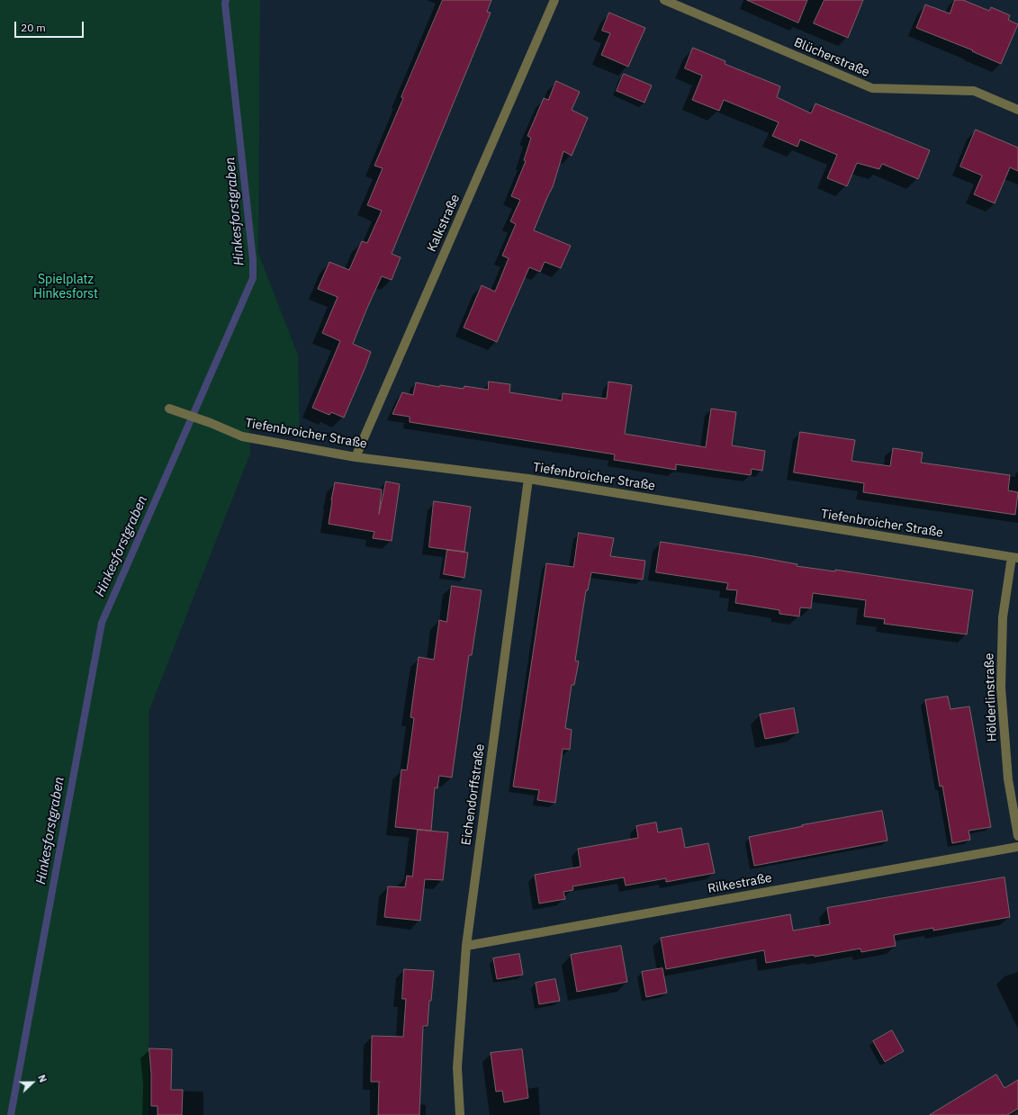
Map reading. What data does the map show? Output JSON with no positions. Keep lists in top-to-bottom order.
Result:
{
  "streets": {
    "street": [
      "Blücherstraße",
      "Kalkstraße",
      "Tiefenbroicher Straße",
      "Hölderlinstraße",
      "Eichendorffstraße",
      "Rilkestraße"
    ]
  },
  "crossings": [
    ["Kalkstraße", "Tiefenbroicher Straße"],
    ["Tiefenbroicher Straße", "Hölderlinstraße"],
    ["Tiefenbroicher Straße", "Eichendorffstraße"],
    ["Eichendorffstraße", "Rilkestraße"]
  ],
  "water": ["Hinkesforstgraben"],
  "parks": ["Spielplatz Hinkesforst"],
  "scale_bar": "20 m",
  "north": "right"
}
